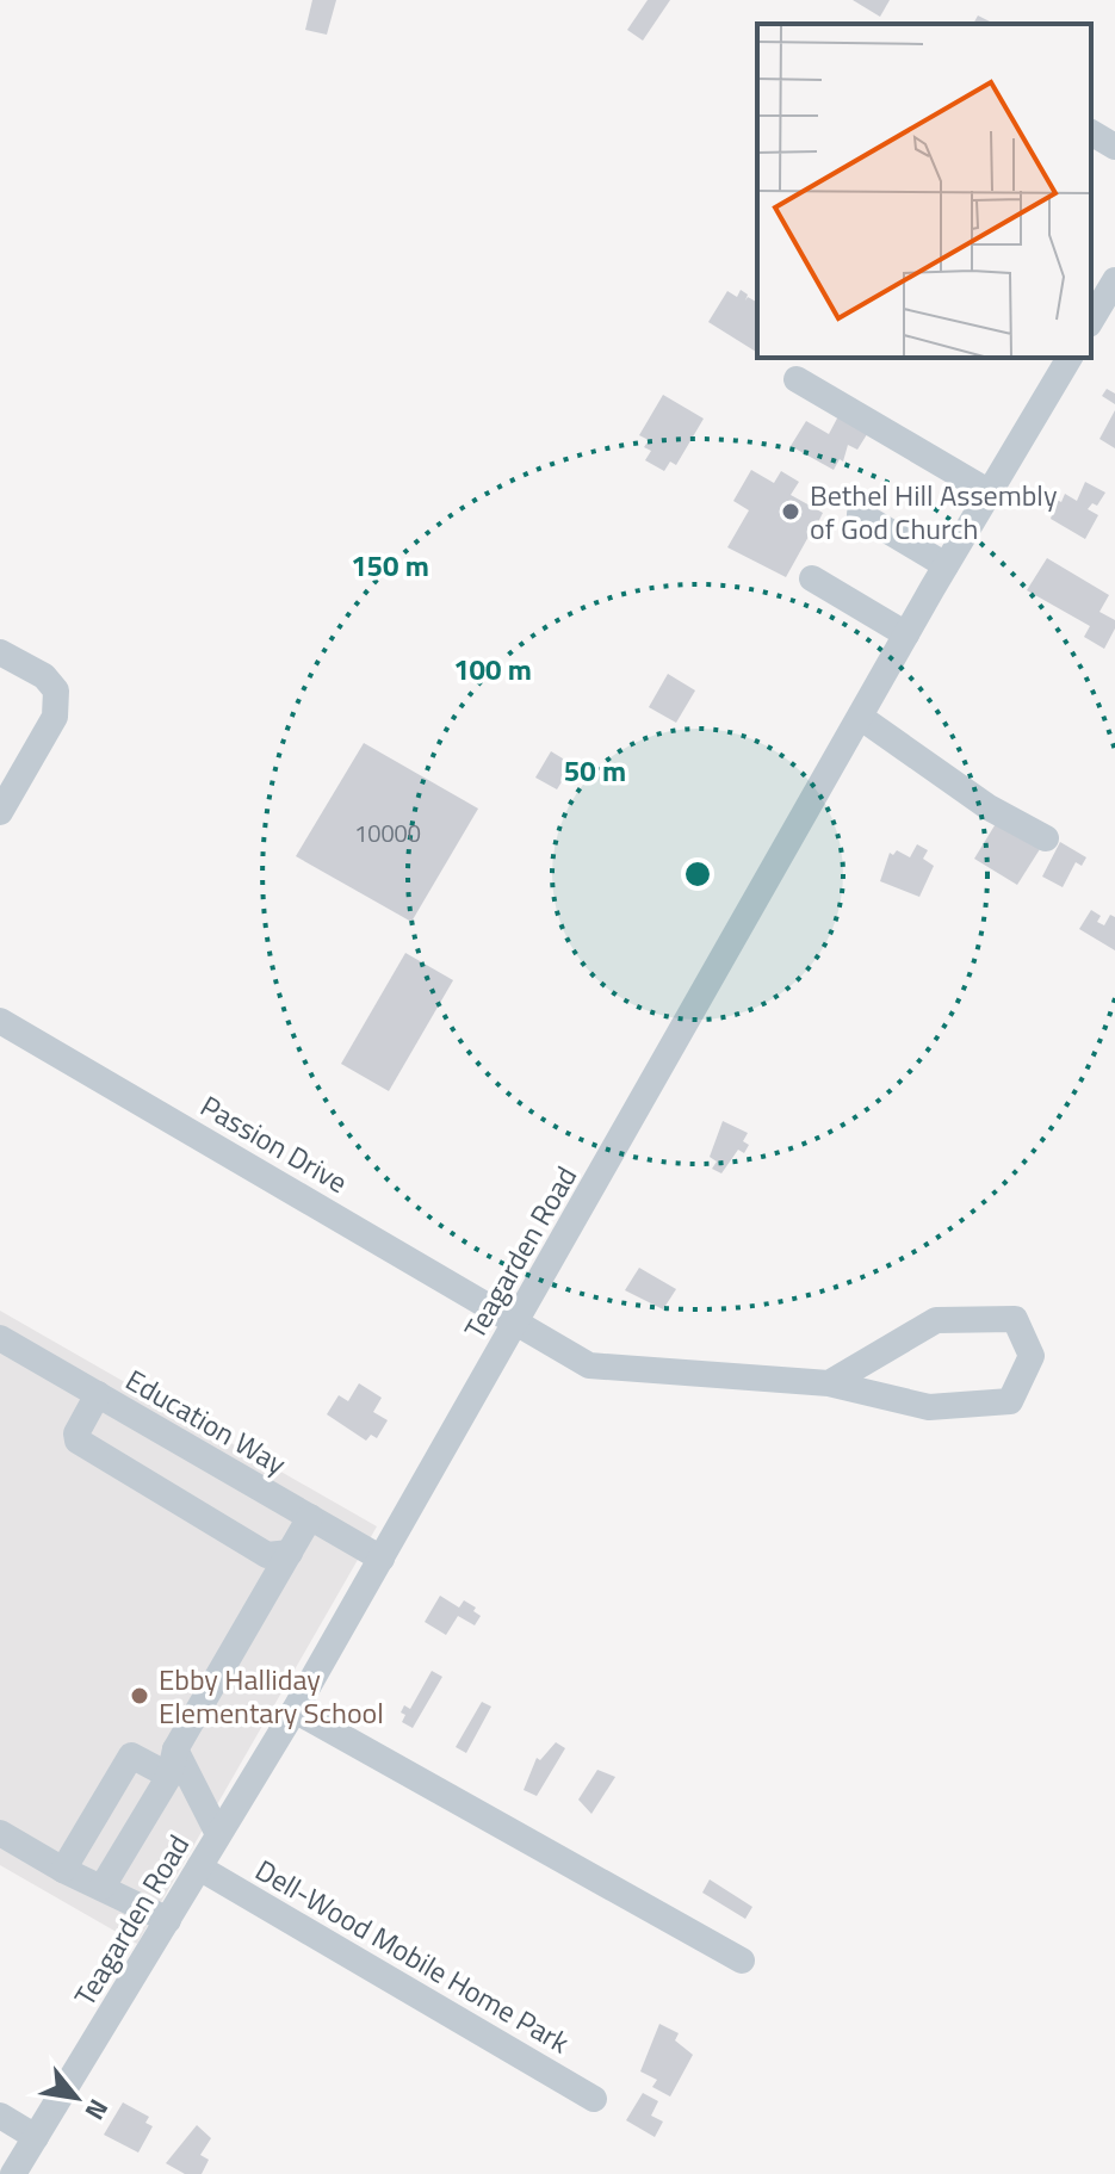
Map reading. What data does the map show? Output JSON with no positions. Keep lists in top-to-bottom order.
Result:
{
  "streets": {
    "street": [
      "Passion Drive",
      "Teagarden Road",
      "Education Way",
      "Dell-Wood Mobile Home Park"
    ]
  },
  "crossings": [
    ["Passion Drive", "Teagarden Road"],
    ["Teagarden Road", "Education Way"],
    ["Teagarden Road", "Dell-Wood Mobile Home Park"]
  ],
  "places": ["Bethel Hill Assembly of God Church", "Ebby Halliday Elementary School"],
  "house_numbers": ["10000"],
  "north": "bottom right",
  "rings": ["150 m", "100 m", "50 m"]
}
